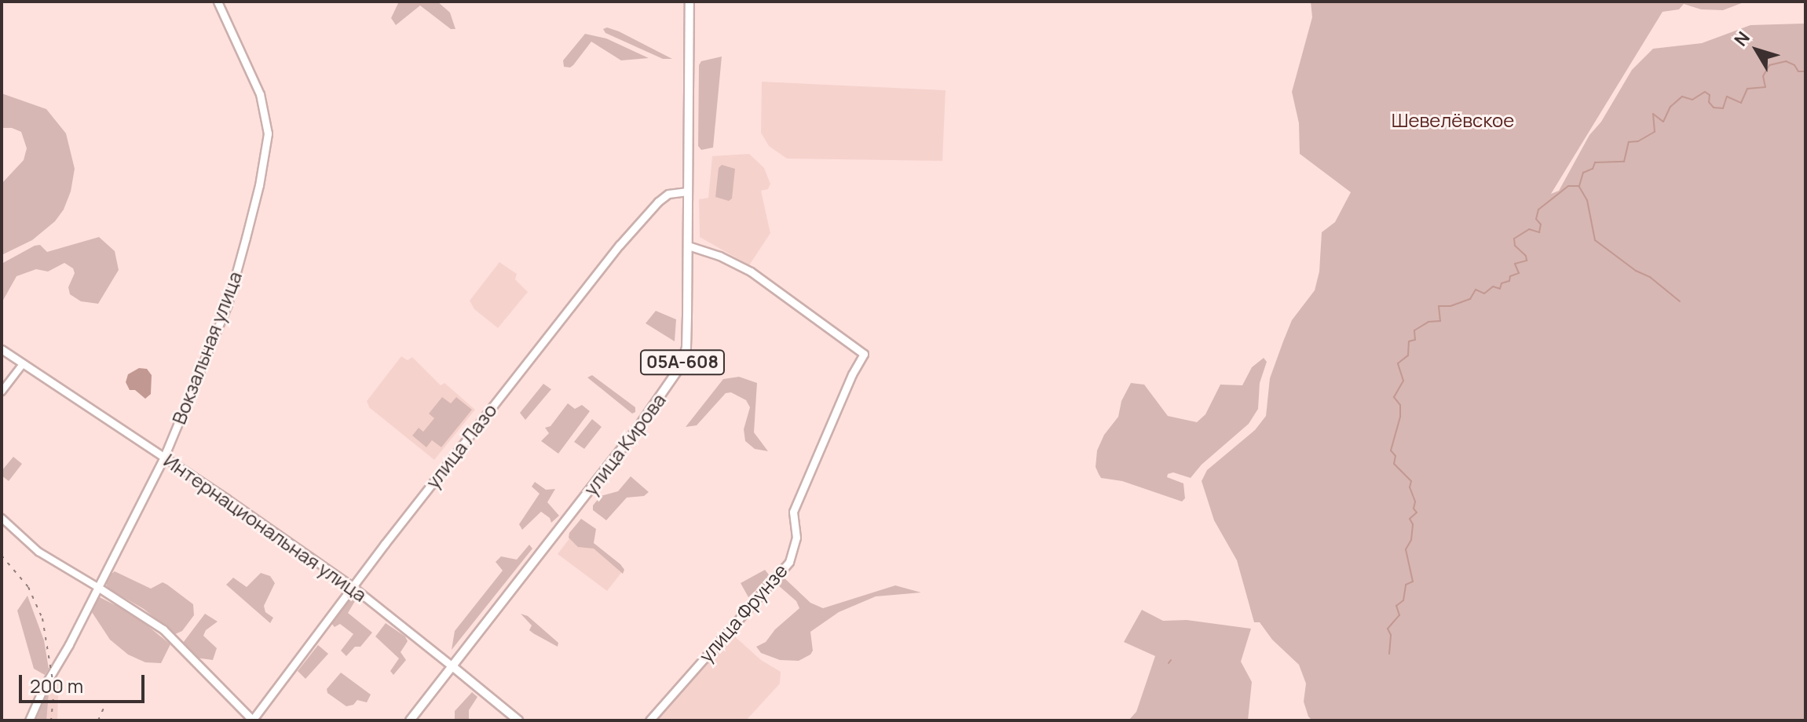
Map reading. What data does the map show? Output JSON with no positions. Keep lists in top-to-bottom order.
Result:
{
  "streets": {
    "main road": [
      "Вокзальная улица",
      "05А-608",
      "улица Кирова",
      "улица Лазо",
      "Интернациональная улица",
      "улица Фрунзе"
    ]
  },
  "crossings": [
    ["Вокзальная улица", "Интернациональная улица"],
    ["улица Кирова", "улица Лазо"],
    ["улица Кирова", "Интернациональная улица"],
    ["улица Кирова", "улица Фрунзе"],
    ["улица Лазо", "Интернациональная улица"]
  ],
  "parks": ["Шевелёвское"],
  "scale_bar": "200 m",
  "north": "top left"
}
